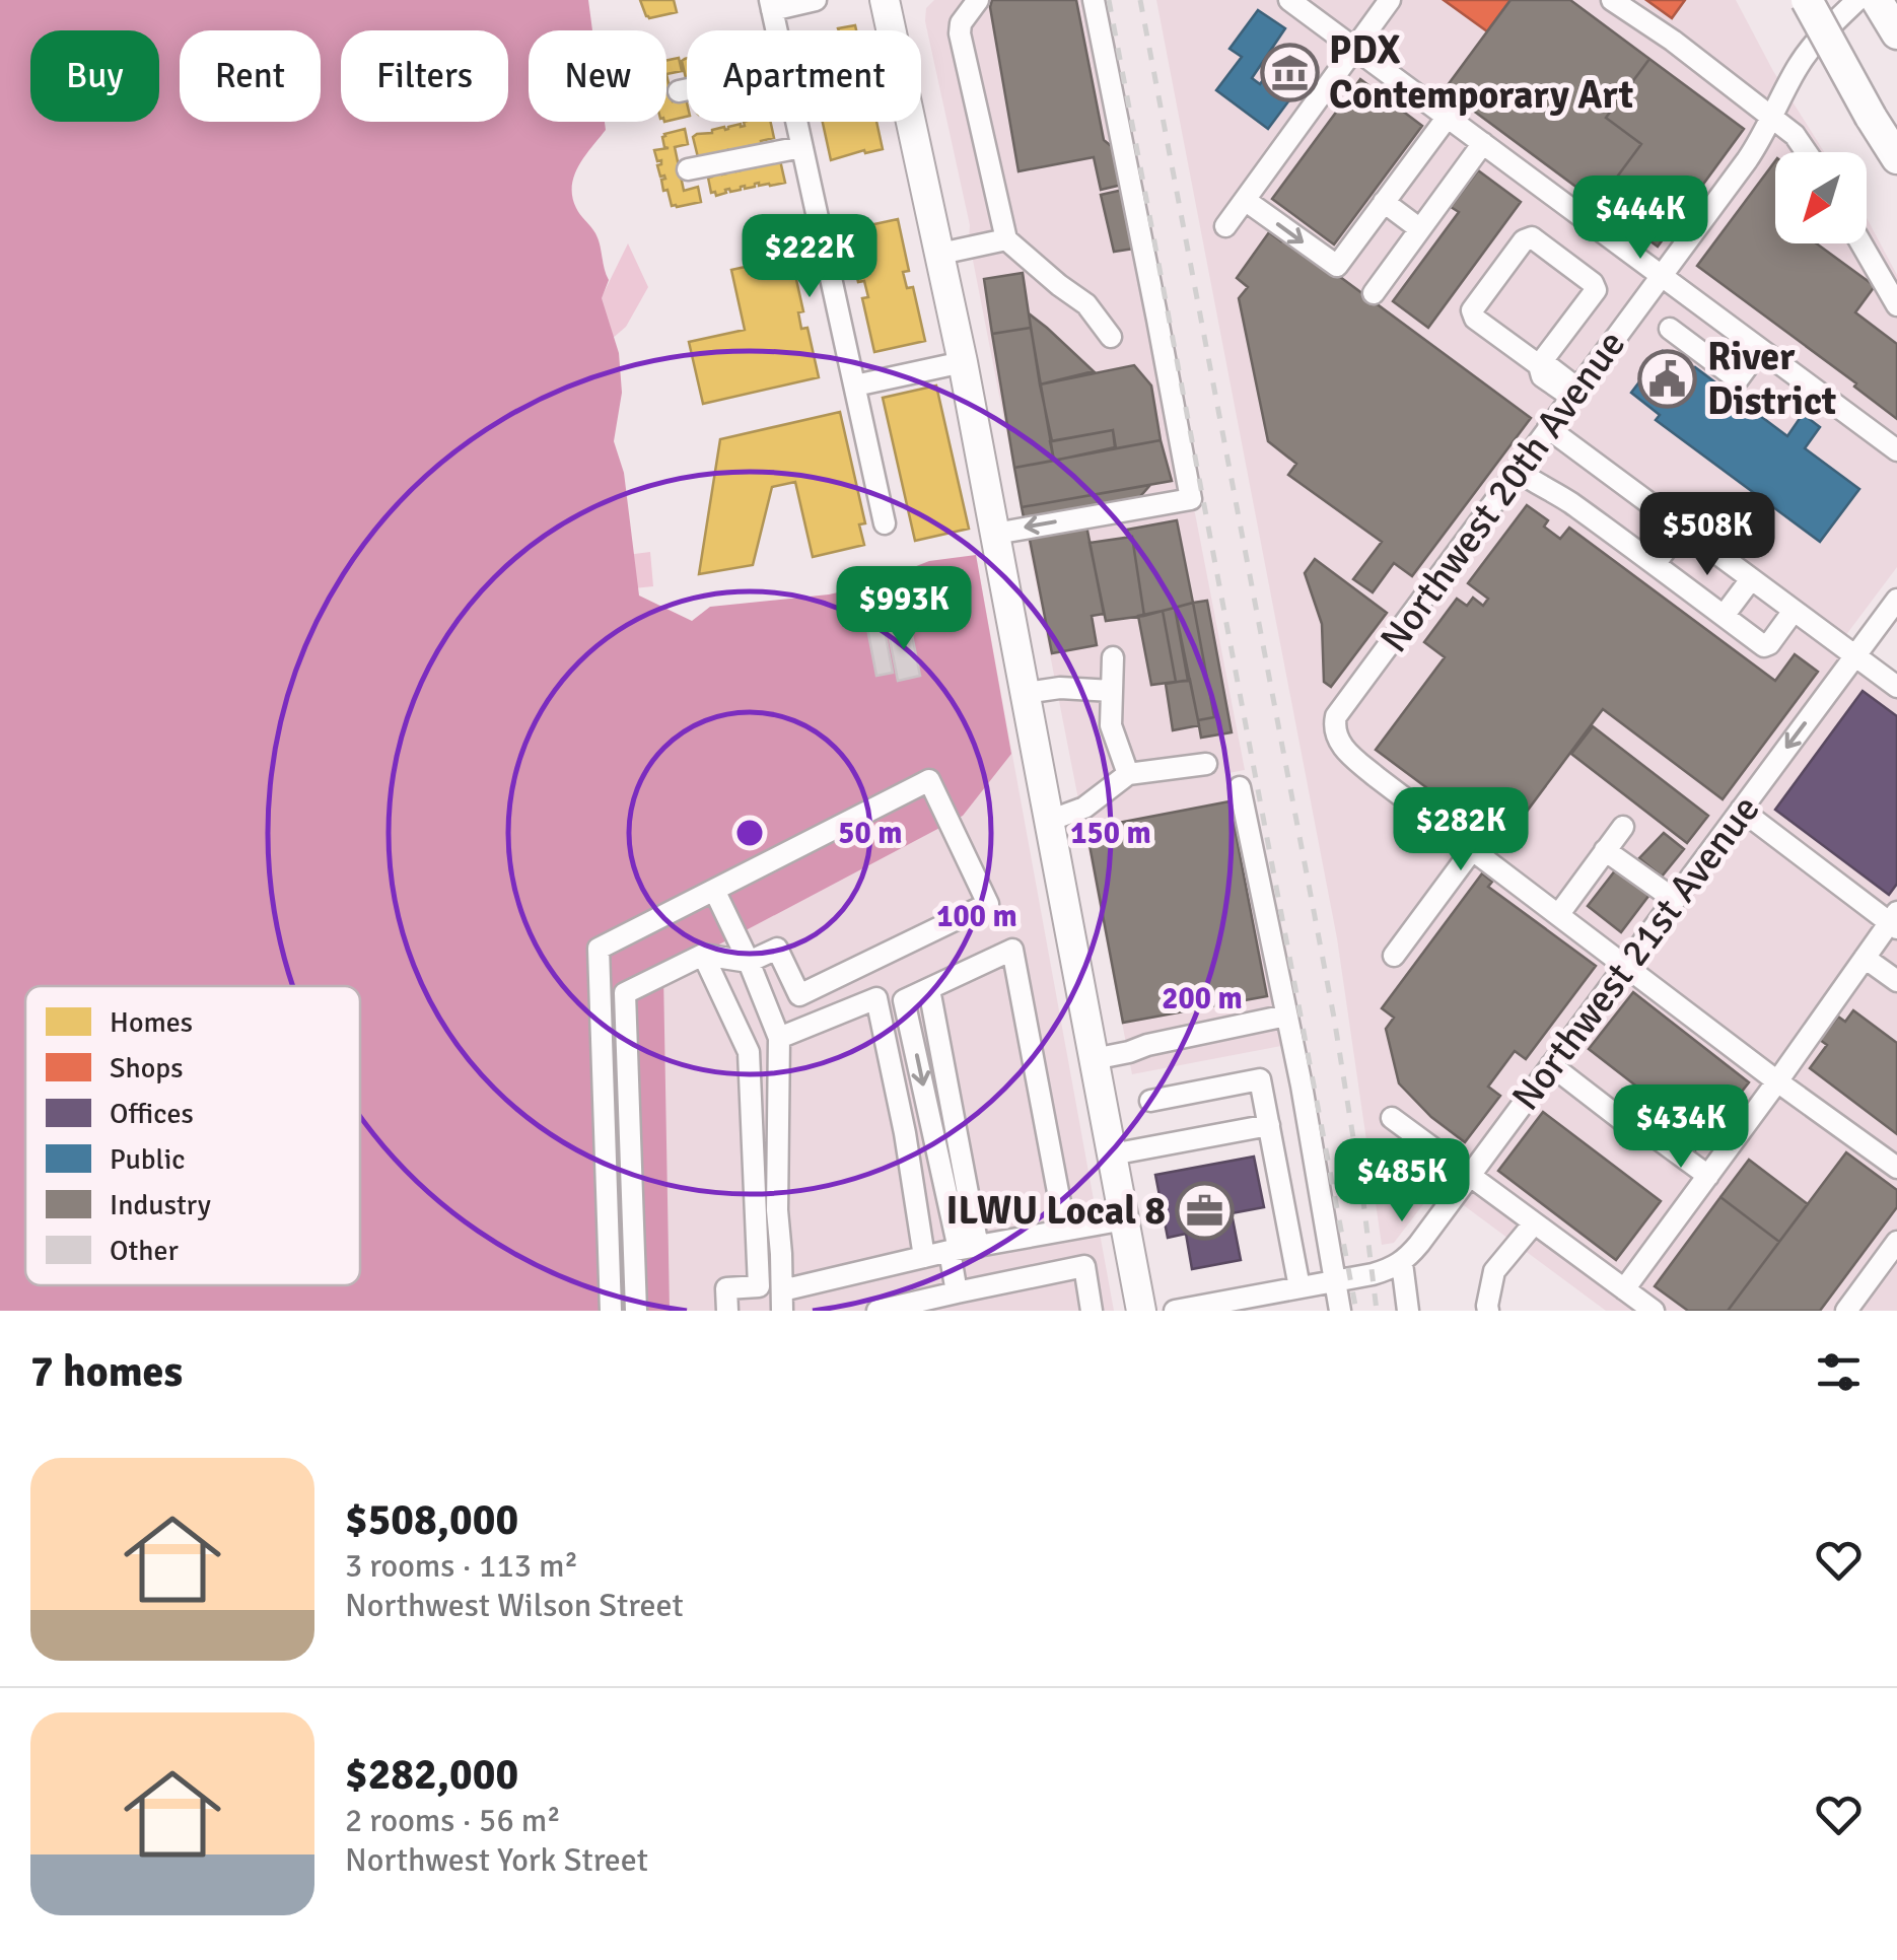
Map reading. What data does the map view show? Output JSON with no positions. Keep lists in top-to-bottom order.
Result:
{
  "streets": {
    "street": ["Northwest 20th Avenue", "Northwest 21st Avenue"]
  },
  "places": {
    "museum": ["PDX Contemporary Art"],
    "public building": ["River District"],
    "office": ["ILWU Local 8"]
  },
  "legend": [
    "Homes",
    "Shops",
    "Offices",
    "Public",
    "Industry",
    "Other"
  ],
  "north": "bottom left",
  "page": {
    "chip": [
      "Buy",
      "Rent",
      "Filters",
      "New",
      "Apartment"
    ],
    "price": [
      "$444K",
      "$222K",
      "$508K",
      "$993K",
      "$282K",
      "$434K",
      "$485K"
    ],
    "heading": "7 homes",
    "list": [
      {
        "name": "$508,000",
        "note": "3 rooms · 113 m² · Northwest Wilson Street"
      },
      {
        "name": "$282,000",
        "note": "2 rooms · 56 m² · Northwest York Street"
      }
    ]
  },
  "rings": [
    "50 m",
    "150 m",
    "100 m",
    "200 m"
  ]
}
